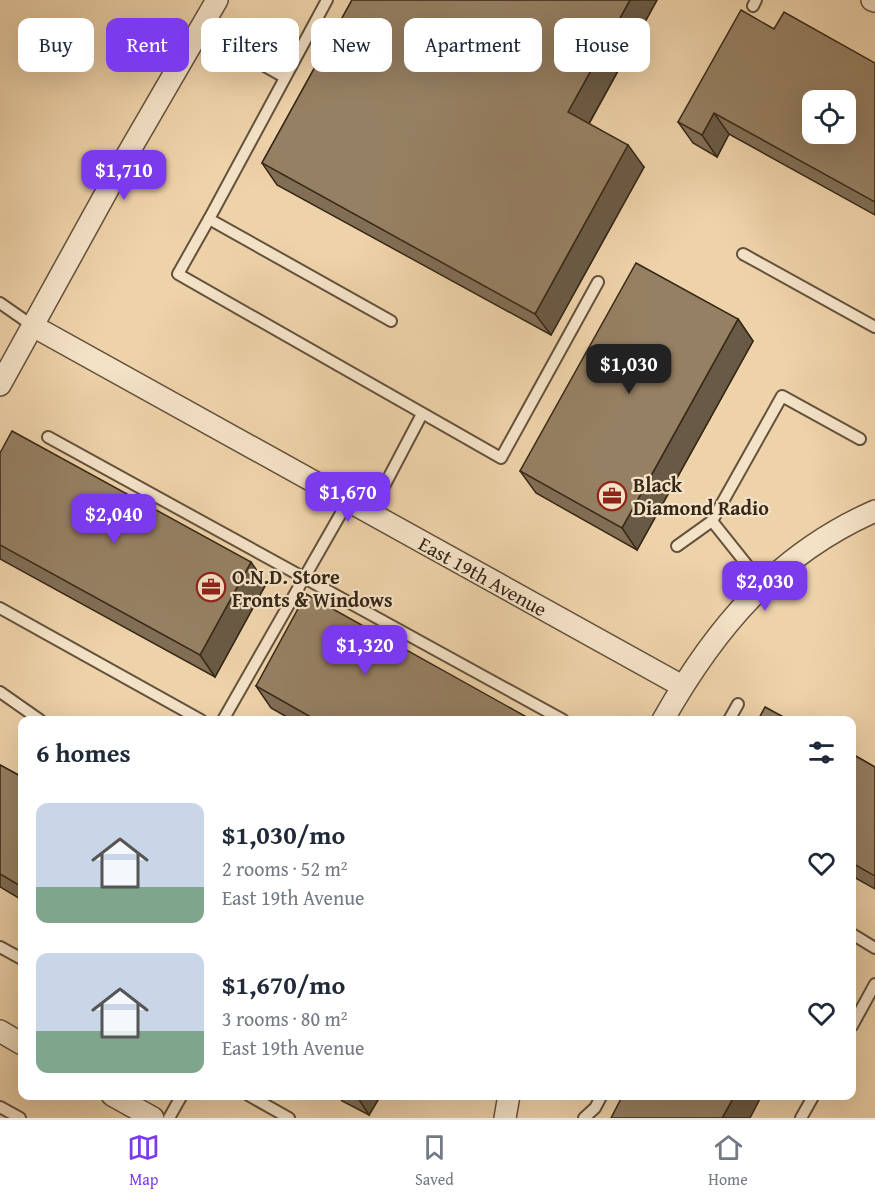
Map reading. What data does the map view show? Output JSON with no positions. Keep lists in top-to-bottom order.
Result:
{
  "streets": {
    "street": ["East 19th Avenue"]
  },
  "places": {
    "office": ["Black Diamond Radio", "O.N.D. Store Fronts & Windows"]
  },
  "page": {
    "chip": [
      "Buy",
      "Rent",
      "Filters",
      "New",
      "Apartment",
      "House"
    ],
    "price": [
      "$1,710",
      "$1,030",
      "$1,670",
      "$2,040",
      "$2,030",
      "$1,320"
    ],
    "heading": "6 homes",
    "list": [
      {
        "name": "$1,030/mo",
        "note": "2 rooms · 52 m² · East 19th Avenue"
      },
      {
        "name": "$1,670/mo",
        "note": "3 rooms · 80 m² · East 19th Avenue"
      }
    ],
    "tabs": ["Map", "Saved", "Home"]
  }
}
